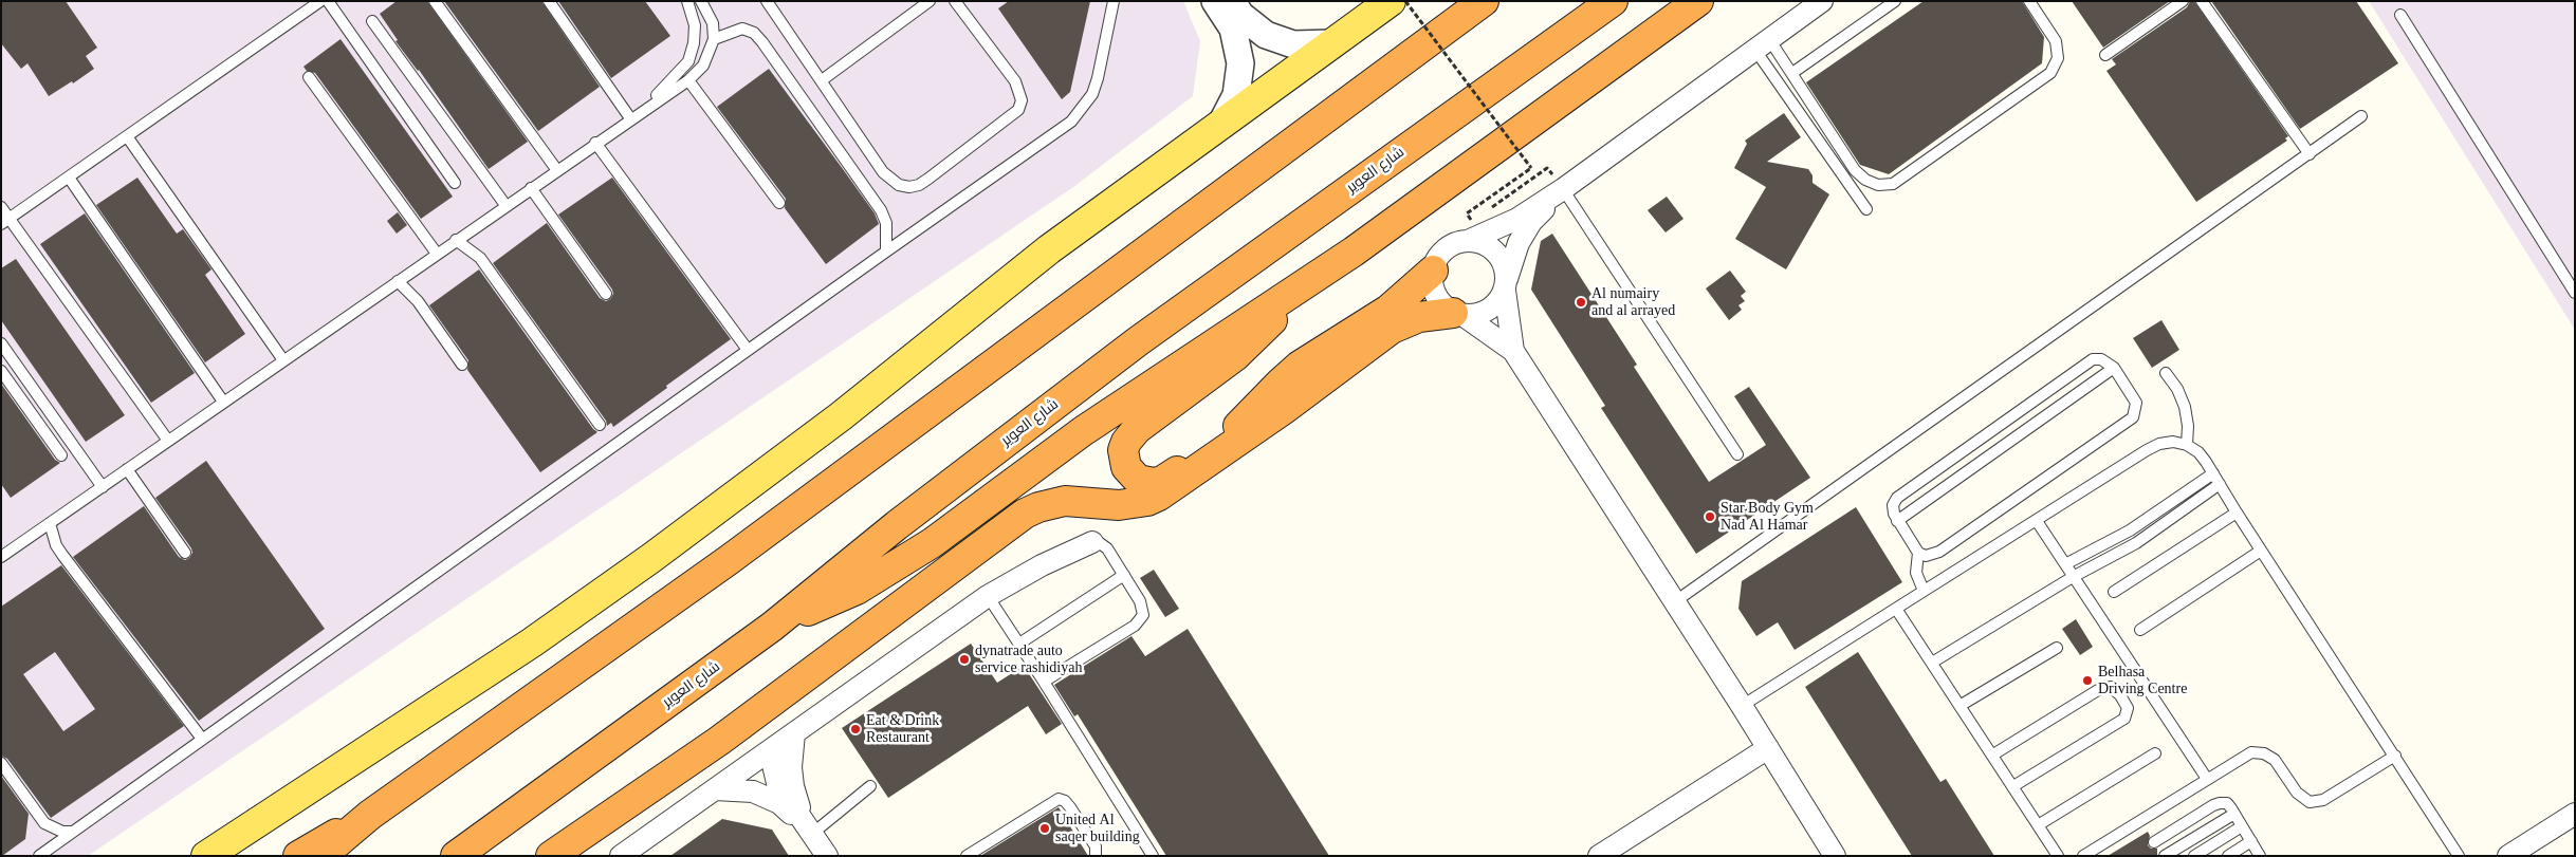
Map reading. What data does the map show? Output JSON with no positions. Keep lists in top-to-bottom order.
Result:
{
  "streets": {
    "highway": ["شارع العوير"]
  },
  "places": [
    "Al numairy and al arrayed",
    "Star Body Gym Nad Al Hamar",
    "dynatrade auto service rashidiyah",
    "Belhasa Driving Centre",
    "Eat & Drink Restaurant",
    "United Al saqer building"
  ]
}
